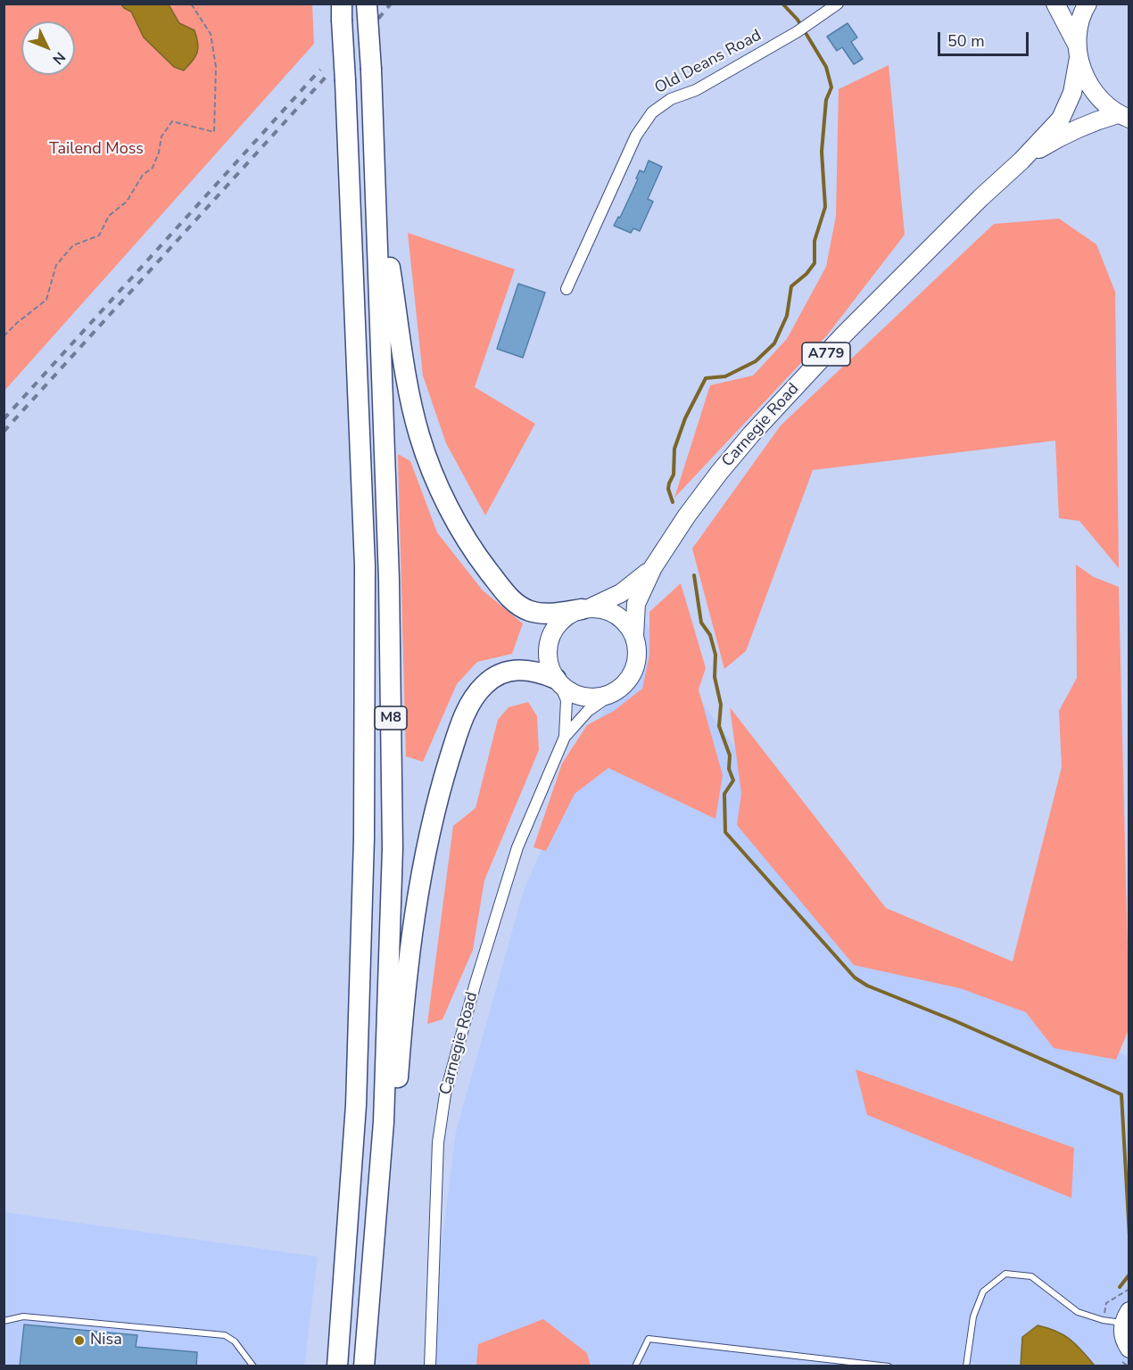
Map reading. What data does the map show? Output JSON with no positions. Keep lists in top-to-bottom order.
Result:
{
  "streets": {
    "highway": ["M8"],
    "main road": ["A779", "Carnegie Road"],
    "street": ["Old Deans Road"]
  },
  "crossings": [
    ["A779", "Carnegie Road"],
    ["A779", "M8"],
    ["Carnegie Road", "M8"]
  ],
  "parks": ["Tailend Moss"],
  "places": ["Nisa"],
  "scale_bar": "50 m",
  "north": "bottom right"
}
